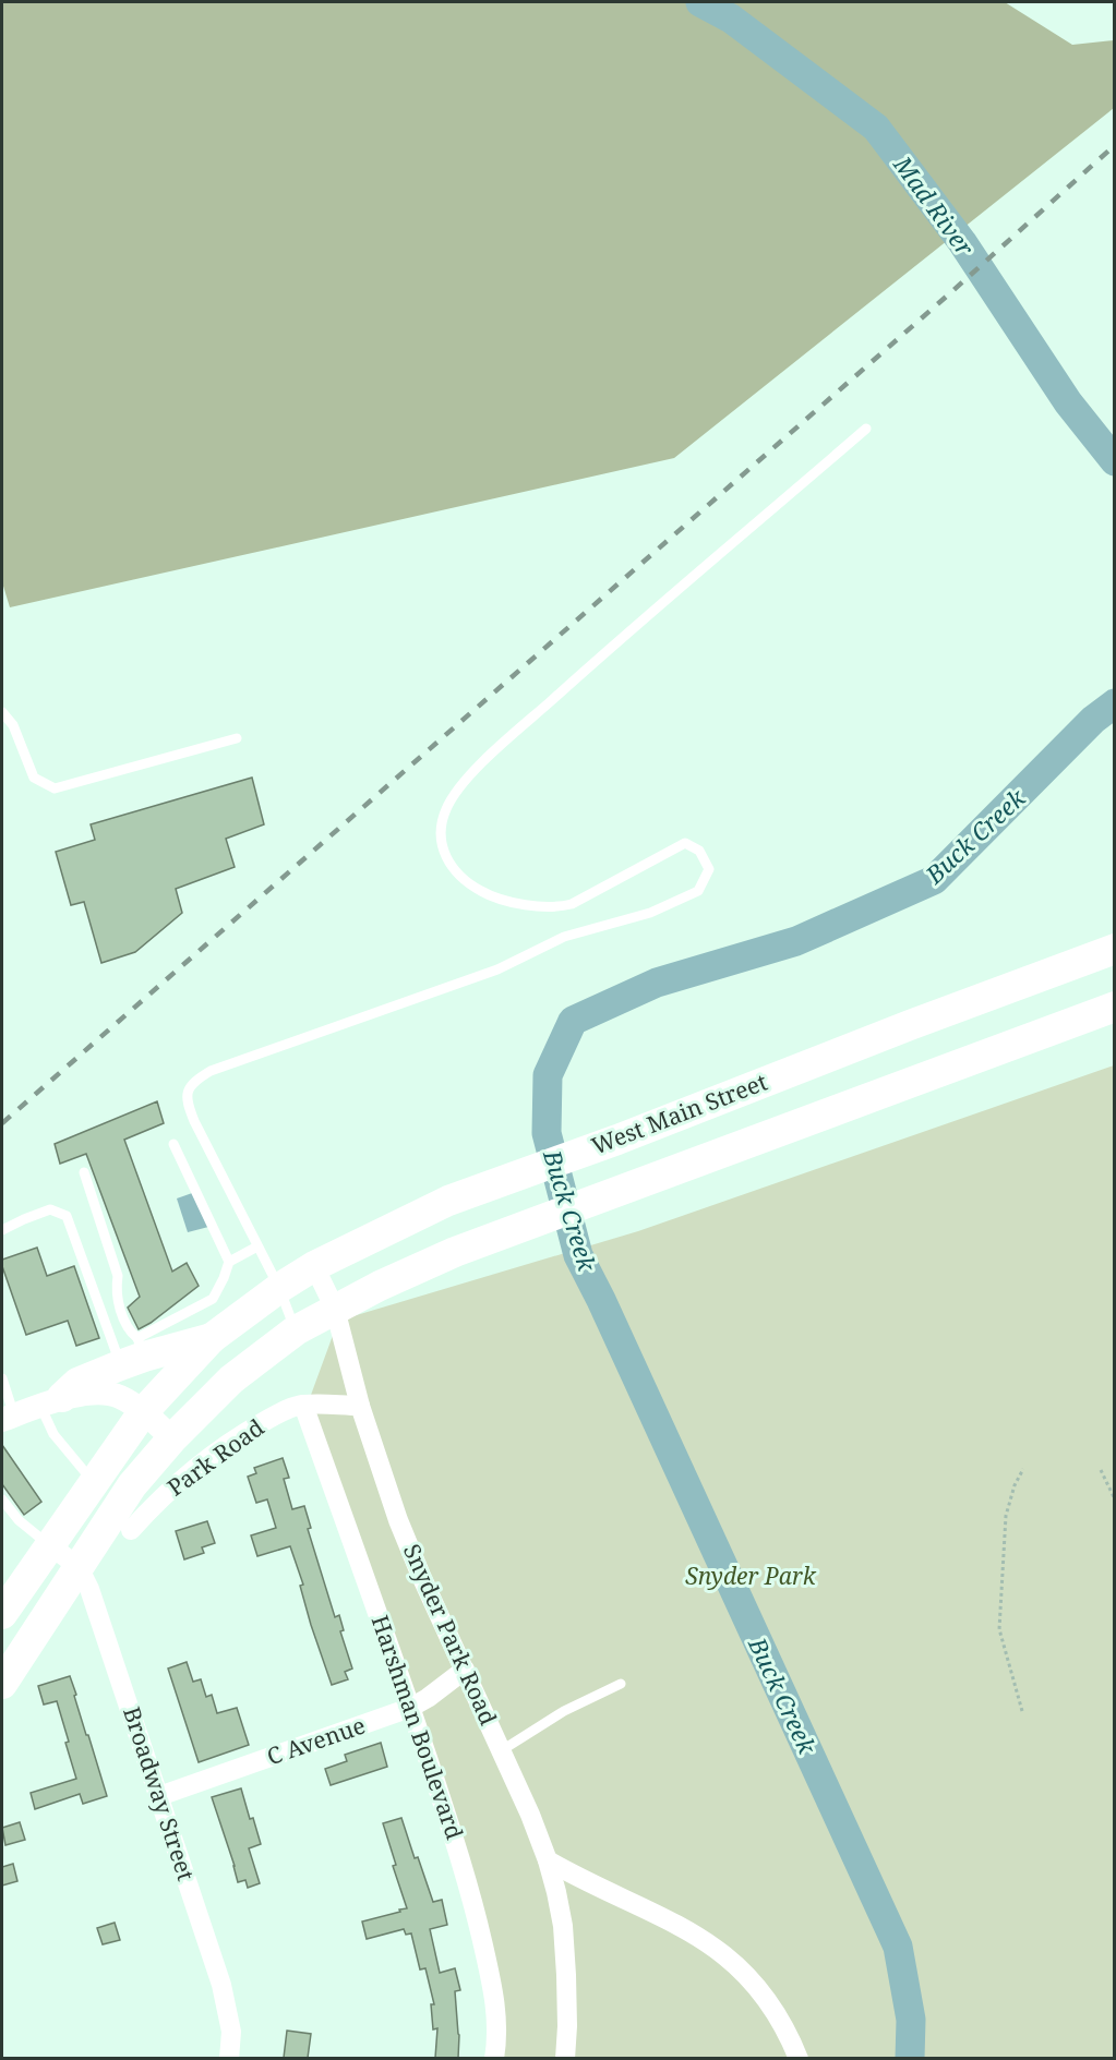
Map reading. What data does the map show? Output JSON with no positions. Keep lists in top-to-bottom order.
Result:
{
  "streets": {
    "main road": ["West Main Street", "Park Road"],
    "street": [
      "Snyder Park Road",
      "Harshman Boulevard",
      "C Avenue",
      "Broadway Street"
    ]
  },
  "crossings": [
    ["Park Road", "Snyder Park Road"],
    ["Park Road", "Harshman Boulevard"],
    ["Park Road", "Broadway Street"],
    ["Snyder Park Road", "C Avenue"],
    ["Harshman Boulevard", "C Avenue"],
    ["C Avenue", "Broadway Street"]
  ],
  "water": ["Mad River", "Buck Creek"],
  "parks": ["Snyder Park"]
}
